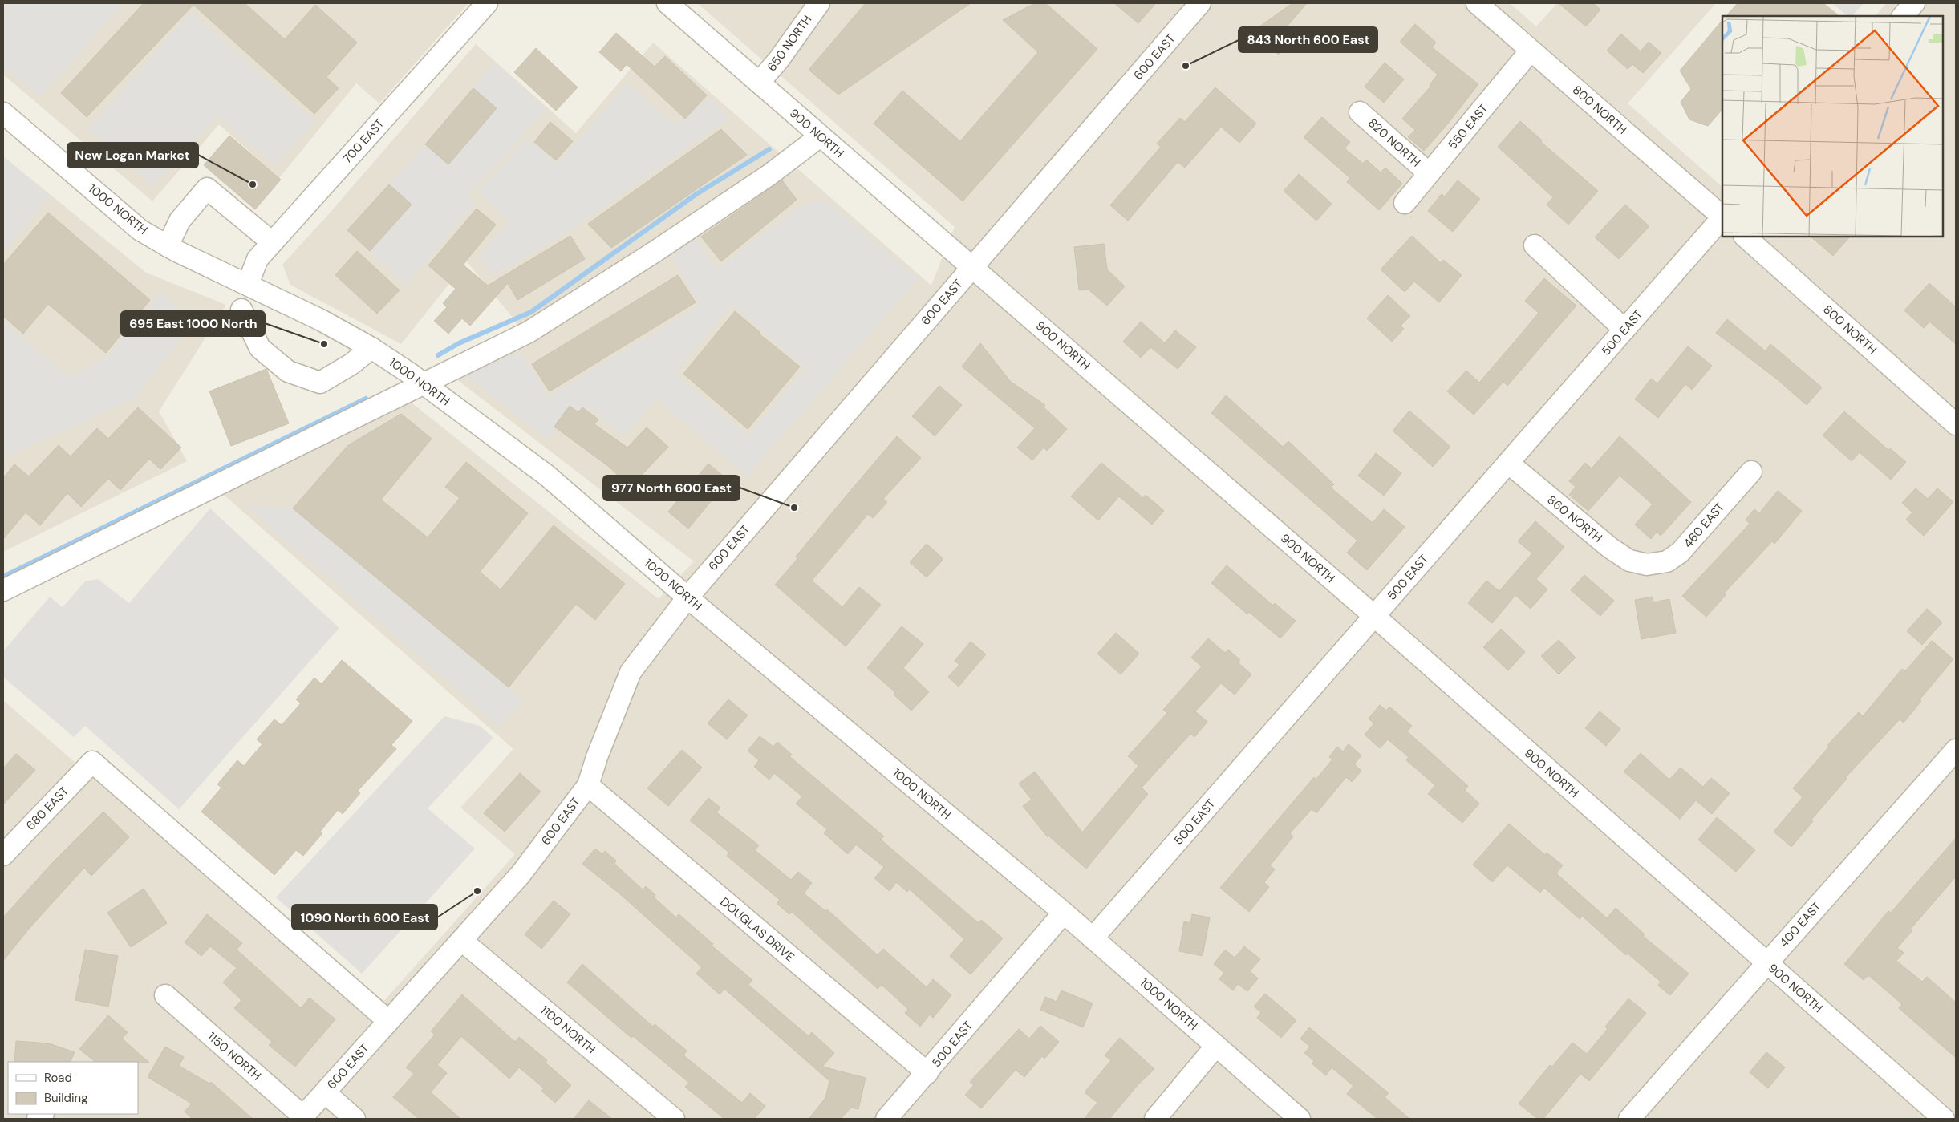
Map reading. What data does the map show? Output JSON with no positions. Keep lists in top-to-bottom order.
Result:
{
  "streets": {
    "street": [
      "650 NORTH",
      "600 EAST",
      "800 NORTH",
      "550 EAST",
      "900 NORTH",
      "700 EAST",
      "820 NORTH",
      "1000 NORTH",
      "500 EAST",
      "860 NORTH",
      "460 EAST",
      "680 EAST",
      "400 EAST",
      "DOUGLAS DRIVE",
      "1100 NORTH",
      "1150 NORTH"
    ]
  },
  "crossings": [
    ["650 NORTH", "900 NORTH"],
    ["600 EAST", "900 NORTH"],
    ["600 EAST", "1000 NORTH"],
    ["600 EAST", "680 EAST"],
    ["600 EAST", "DOUGLAS DRIVE"],
    ["600 EAST", "1100 NORTH"],
    ["600 EAST", "1150 NORTH"],
    ["800 NORTH", "550 EAST"],
    ["550 EAST", "820 NORTH"],
    ["900 NORTH", "500 EAST"],
    ["900 NORTH", "400 EAST"],
    ["700 EAST", "1000 NORTH"],
    ["1000 NORTH", "500 EAST"],
    ["500 EAST", "860 NORTH"],
    ["500 EAST", "DOUGLAS DRIVE"],
    ["860 NORTH", "460 EAST"]
  ],
  "places": [
    "843 North 600 East",
    "New Logan Market",
    "695 East 1000 North",
    "977 North 600 East",
    "1090 North 600 East"
  ],
  "legend": ["Road", "Building"]
}
